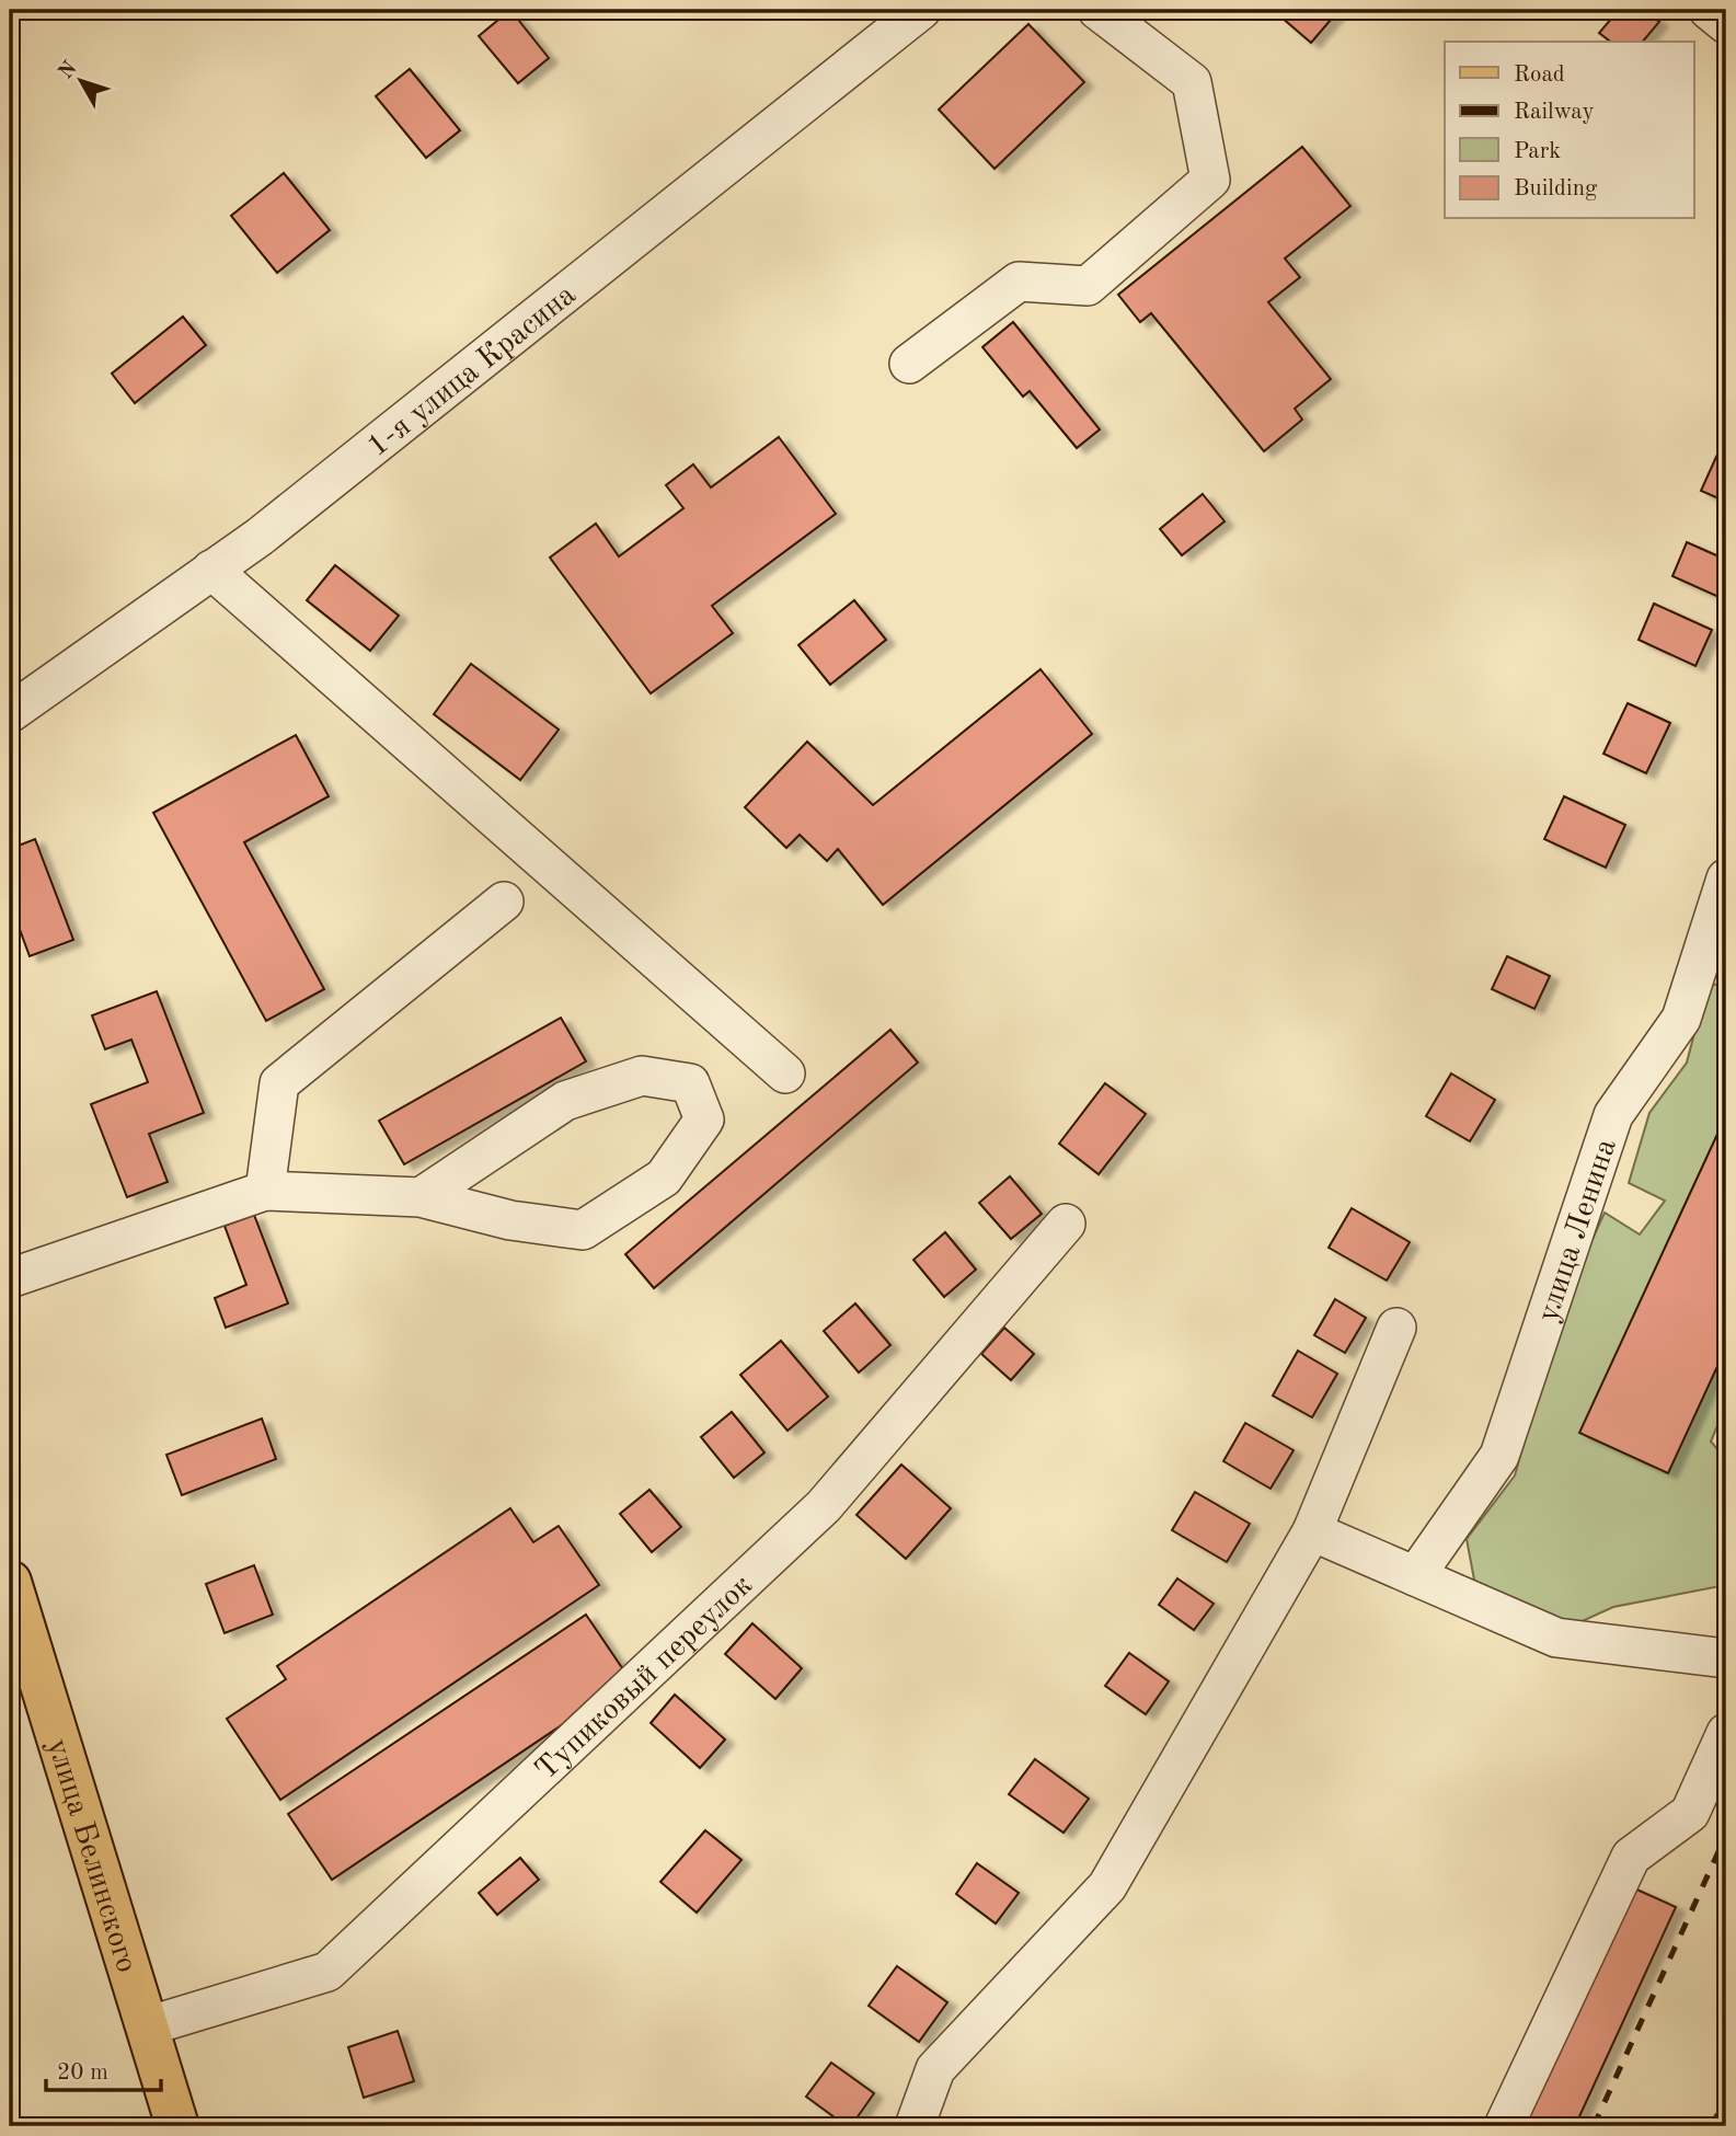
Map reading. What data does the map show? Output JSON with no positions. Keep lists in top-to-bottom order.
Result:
{
  "streets": {
    "main road": ["улица Белинского"],
    "street": ["1-я улица Красина", "улица Ленина", "Тупиковый переулок"]
  },
  "crossings": [
    ["Тупиковый переулок", "улица Белинского"]
  ],
  "legend": [
    "Road",
    "Railway",
    "Park",
    "Building"
  ],
  "scale_bar": "20 m",
  "north": "top left"
}
